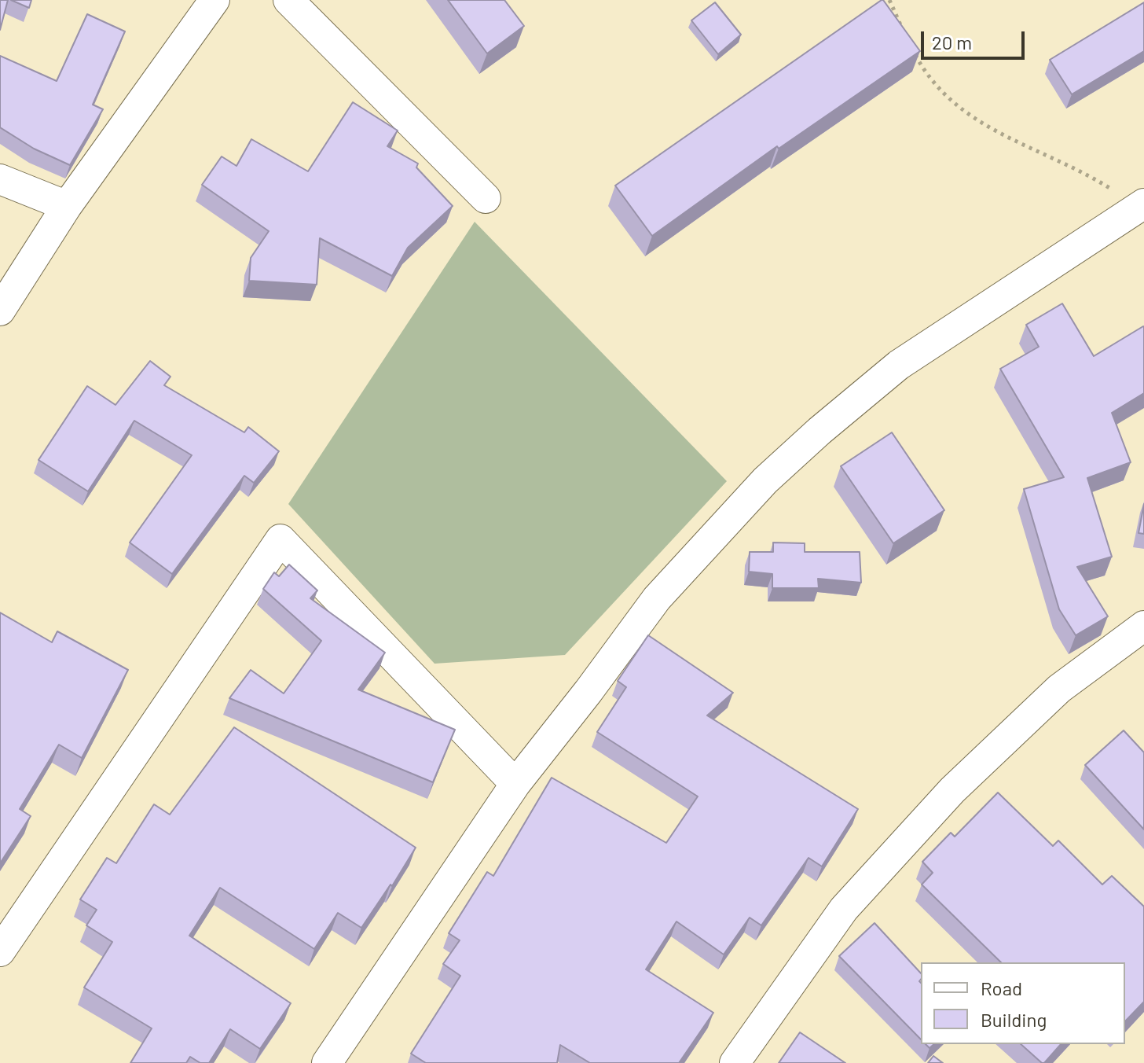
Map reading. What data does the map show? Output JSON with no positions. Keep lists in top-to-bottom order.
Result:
{
  "legend": ["Road", "Building"],
  "scale_bar": "20 m"
}
